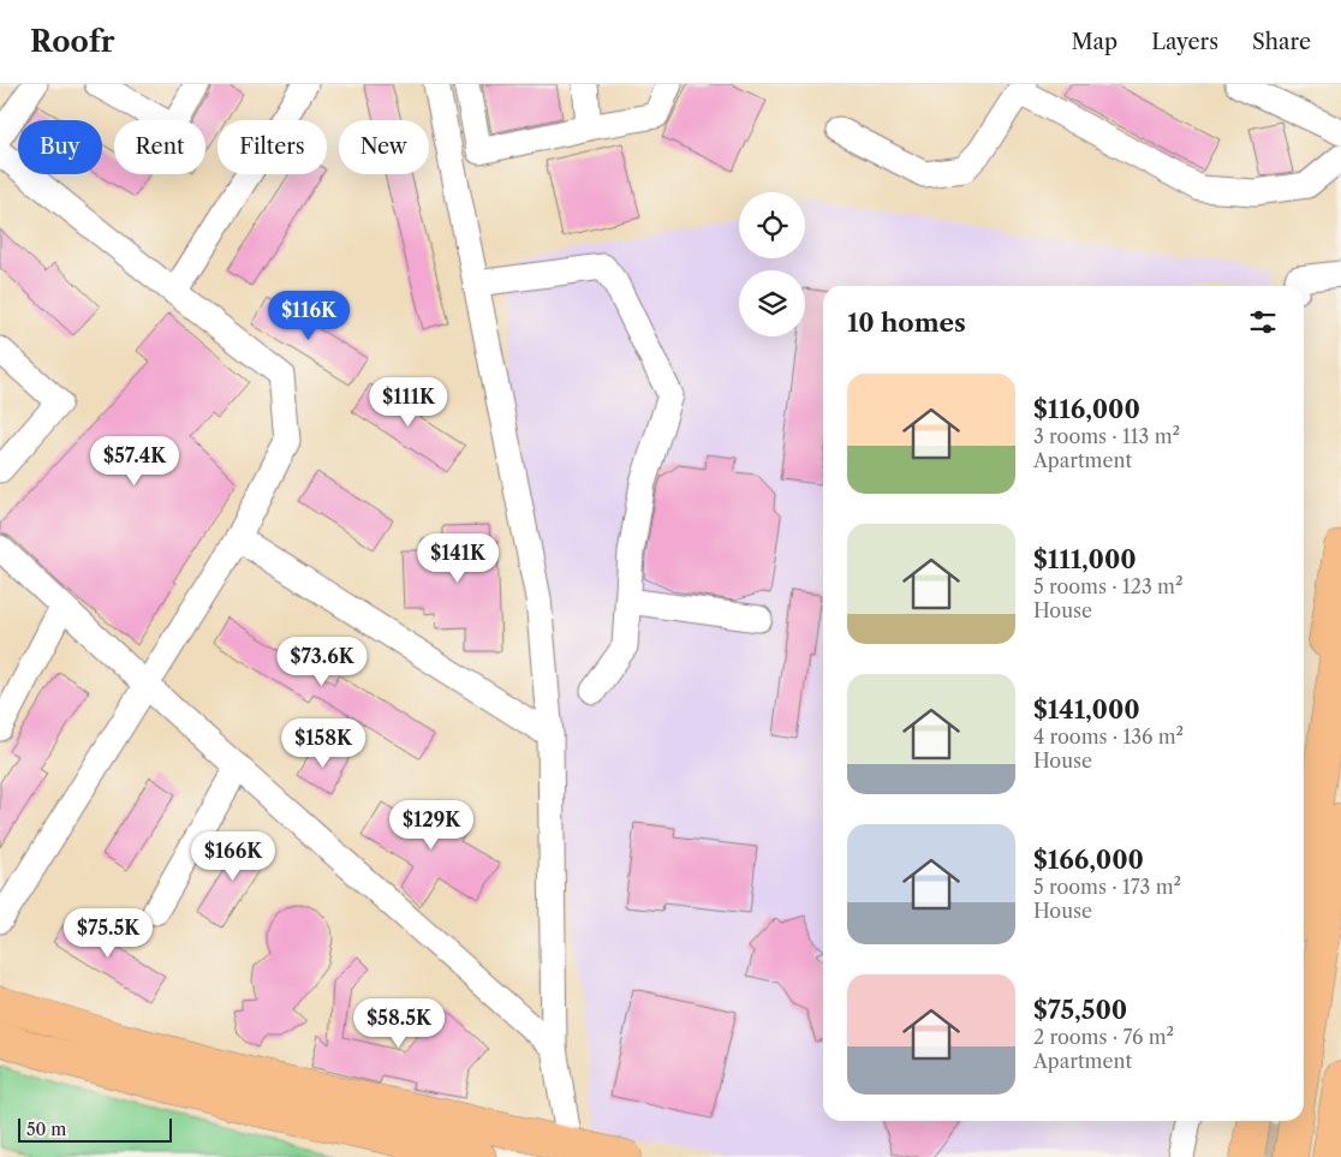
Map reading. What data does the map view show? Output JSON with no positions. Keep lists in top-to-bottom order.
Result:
{
  "scale_bar": "50 m",
  "page": {
    "header": "Roofr",
    "nav": ["Map", "Layers", "Share"],
    "chip": [
      "Buy",
      "Rent",
      "Filters",
      "New"
    ],
    "heading": "10 homes",
    "price": [
      "$116K",
      "$111K",
      "$57.4K",
      "$141K",
      "$73.6K",
      "$158K",
      "$129K",
      "$166K",
      "$75.5K",
      "$58.5K"
    ],
    "list": [
      {
        "name": "$116,000",
        "note": "3 rooms · 113 m² · Apartment"
      },
      {
        "name": "$111,000",
        "note": "5 rooms · 123 m² · House"
      },
      {
        "name": "$141,000",
        "note": "4 rooms · 136 m² · House"
      },
      {
        "name": "$166,000",
        "note": "5 rooms · 173 m² · House"
      },
      {
        "name": "$75,500",
        "note": "2 rooms · 76 m² · Apartment"
      }
    ],
    "scale": "50 m"
  }
}
